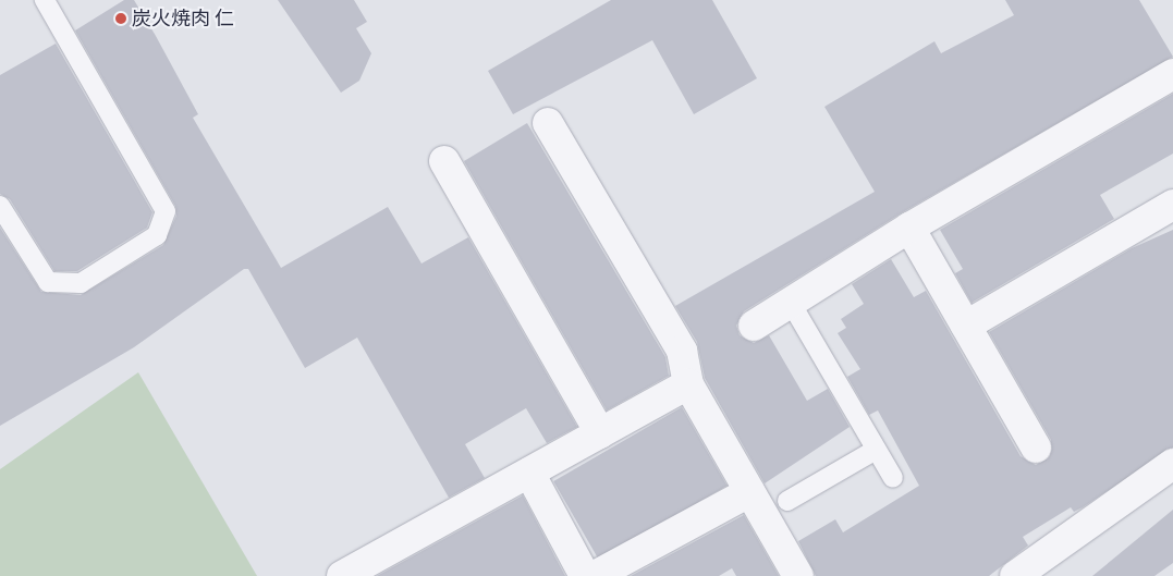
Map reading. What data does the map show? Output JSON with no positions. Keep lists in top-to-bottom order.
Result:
{
  "places": ["炭火焼肉 仁"]
}
